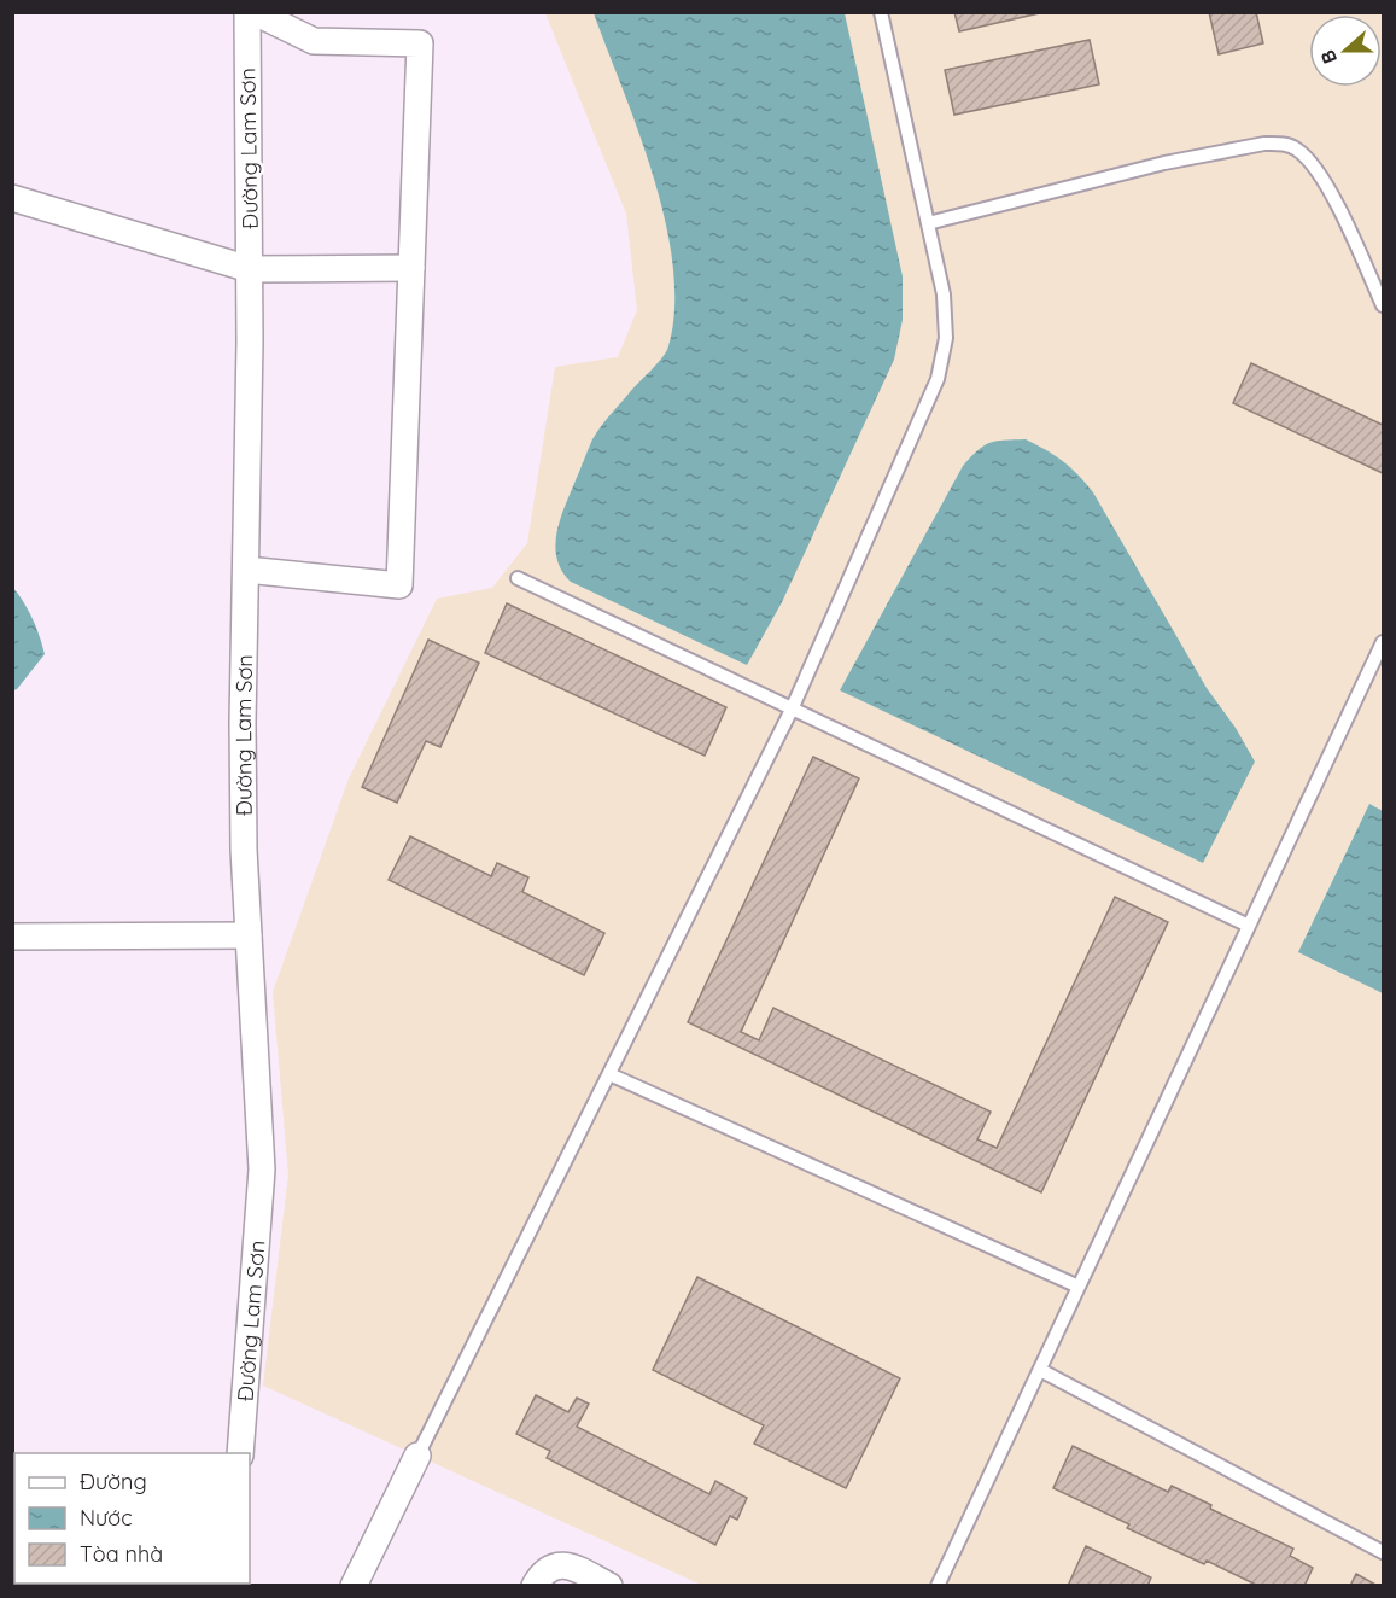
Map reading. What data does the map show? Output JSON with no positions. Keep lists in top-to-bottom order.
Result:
{
  "streets": {
    "street": ["Đường Lam Sơn"]
  },
  "legend": ["Đường", "Nước", "Tòa nhà"],
  "north": "left"
}
